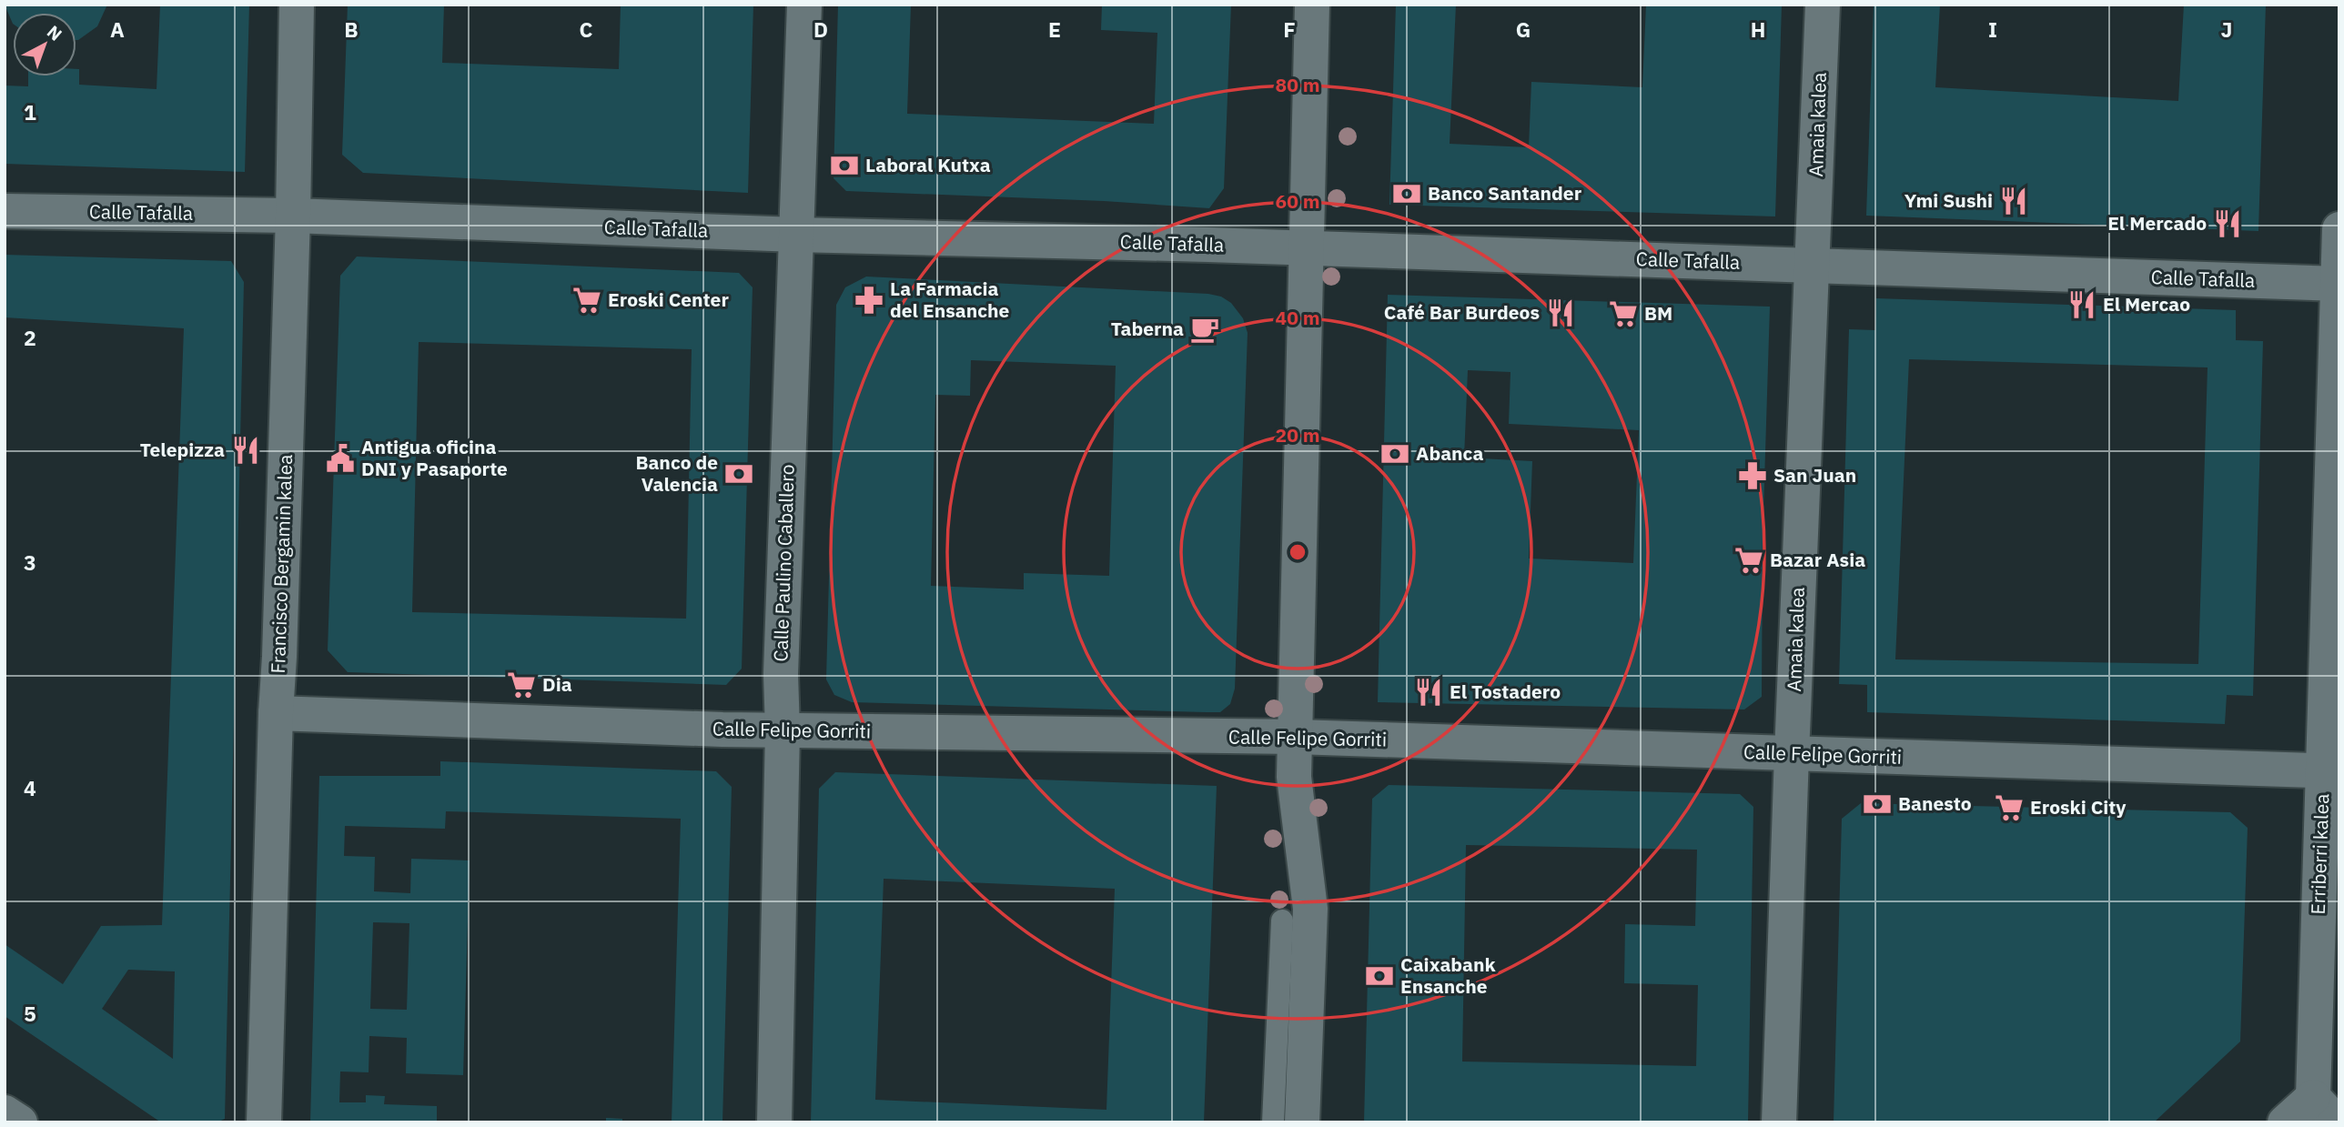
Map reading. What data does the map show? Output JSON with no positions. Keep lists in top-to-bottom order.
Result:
{
  "streets": {
    "street": [
      "Amaia kalea",
      "Calle Tafalla",
      "Calle Paulino Caballero",
      "Francisco Bergamin kalea",
      "Calle Felipe Gorriti",
      "Erriberri kalea"
    ]
  },
  "crossings": [
    ["Amaia kalea", "Calle Tafalla"],
    ["Amaia kalea", "Calle Felipe Gorriti"],
    ["Calle Tafalla", "Calle Paulino Caballero"],
    ["Calle Tafalla", "Francisco Bergamin kalea"],
    ["Calle Tafalla", "Erriberri kalea"],
    ["Calle Paulino Caballero", "Calle Felipe Gorriti"],
    ["Francisco Bergamin kalea", "Calle Felipe Gorriti"],
    ["Calle Felipe Gorriti", "Erriberri kalea"]
  ],
  "places": {
    "bank": [
      "Laboral Kutxa",
      "Banco Santander",
      "Abanca",
      "Banco de Valencia",
      "Banesto",
      "Caixabank Ensanche"
    ],
    "restaurant": [
      "Ymi Sushi",
      "El Mercado",
      "El Mercao",
      "Café Bar Burdeos",
      "Telepizza",
      "El Tostadero"
    ],
    "supermarket": [
      "Eroski Center",
      "BM",
      "Bazar Asia",
      "Dia",
      "Eroski City"
    ],
    "pharmacy": ["La Farmacia del Ensanche", "San Juan"],
    "cafe": ["Taberna"],
    "public building": ["Antigua oficina DNI y Pasaporte"]
  },
  "north": "top right",
  "grid": {
    "columns": [
      "A",
      "B",
      "C",
      "D",
      "E",
      "F",
      "G",
      "H",
      "I",
      "J"
    ],
    "rows": [
      "1",
      "2",
      "3",
      "4",
      "5"
    ]
  },
  "rings": [
    "80 m",
    "60 m",
    "40 m",
    "20 m"
  ]
}
